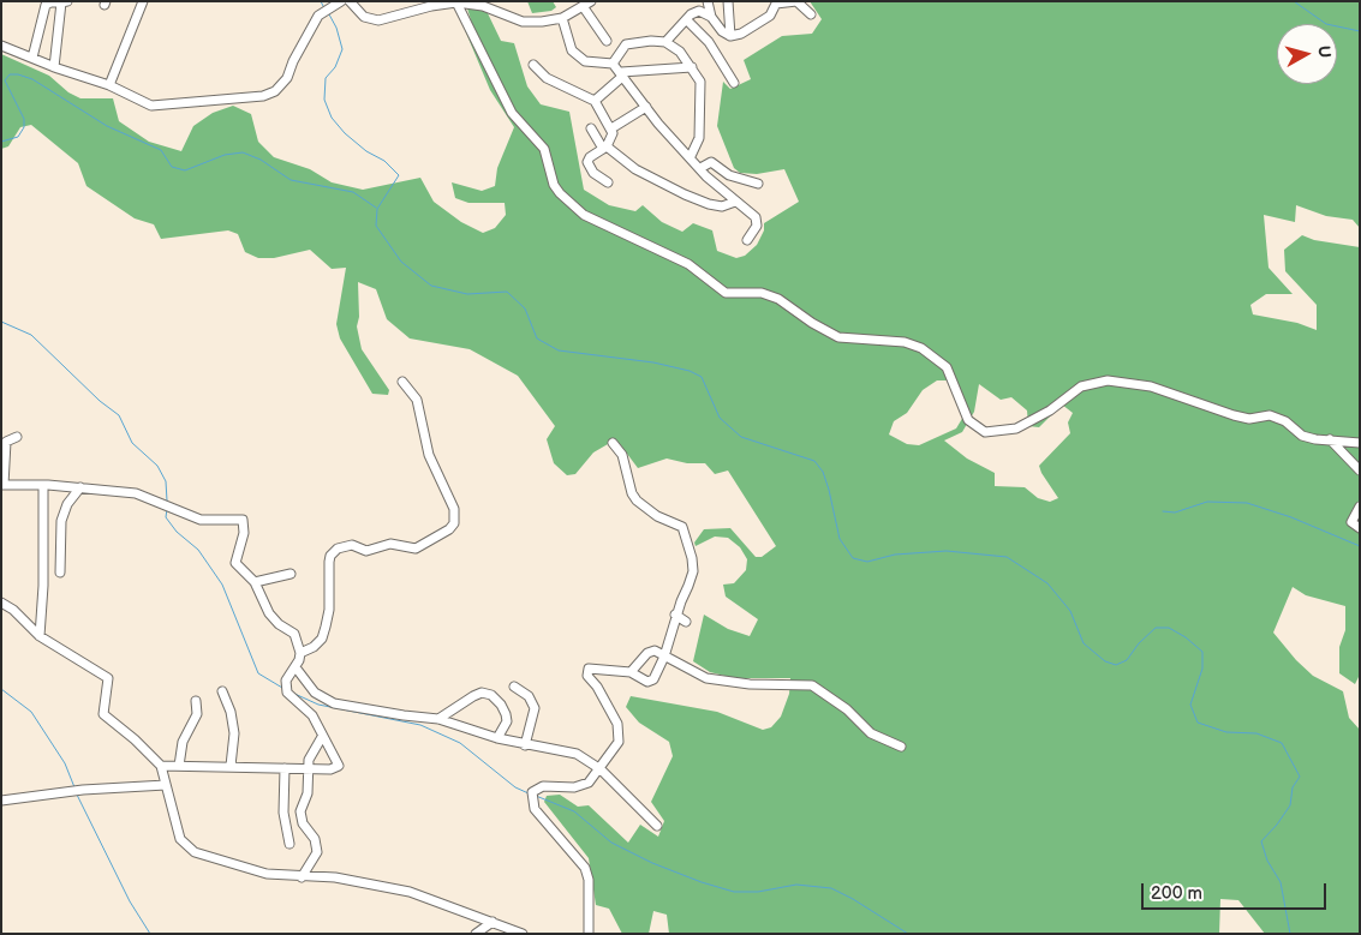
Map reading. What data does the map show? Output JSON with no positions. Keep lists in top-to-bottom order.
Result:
{
  "scale_bar": "200 m",
  "north": "right"
}
